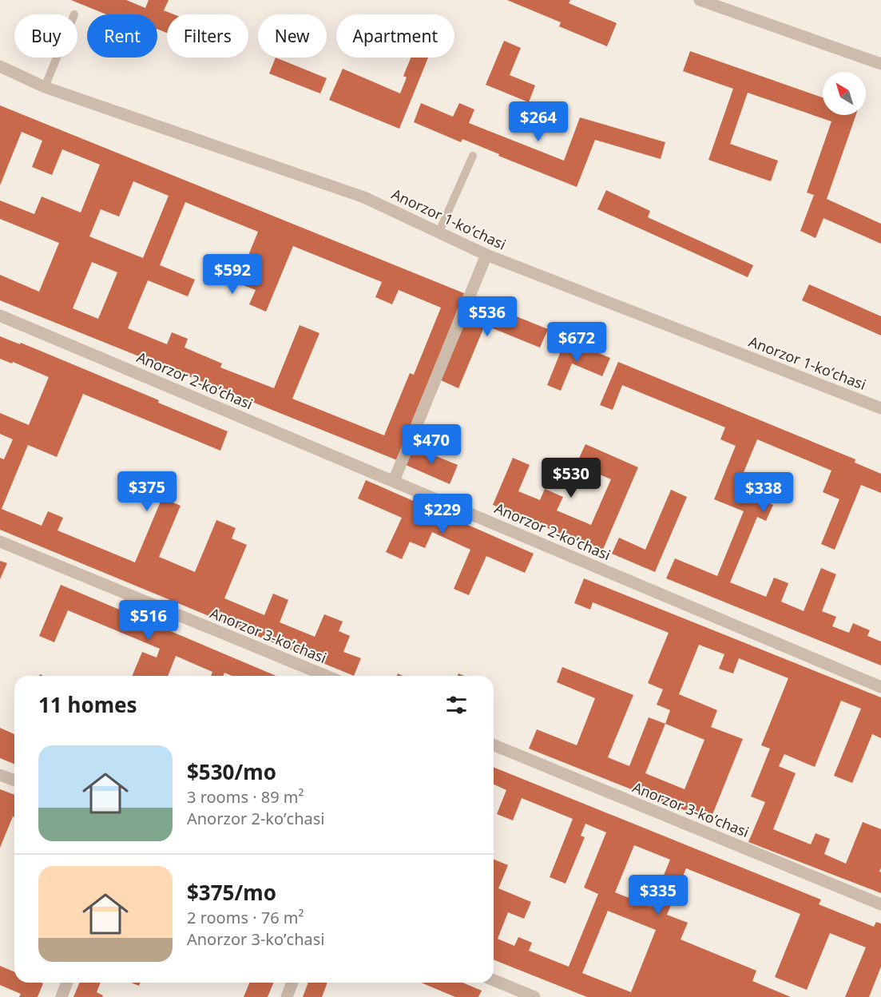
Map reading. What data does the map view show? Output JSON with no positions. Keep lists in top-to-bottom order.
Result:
{
  "streets": {
    "street": ["Аnorzor 1-koʼchasi", "Аnorzor 2-koʼchasi", "Аnorzor 3-koʼchasi"]
  },
  "north": "top left",
  "page": {
    "chip": [
      "Buy",
      "Rent",
      "Filters",
      "New",
      "Apartment"
    ],
    "price": [
      "$264",
      "$592",
      "$536",
      "$672",
      "$470",
      "$530",
      "$375",
      "$338",
      "$229",
      "$516",
      "$335"
    ],
    "heading": "11 homes",
    "list": [
      {
        "name": "$530/mo",
        "note": "3 rooms · 89 m² · Аnorzor 2-koʼchasi"
      },
      {
        "name": "$375/mo",
        "note": "2 rooms · 76 m² · Аnorzor 3-koʼchasi"
      }
    ]
  }
}
